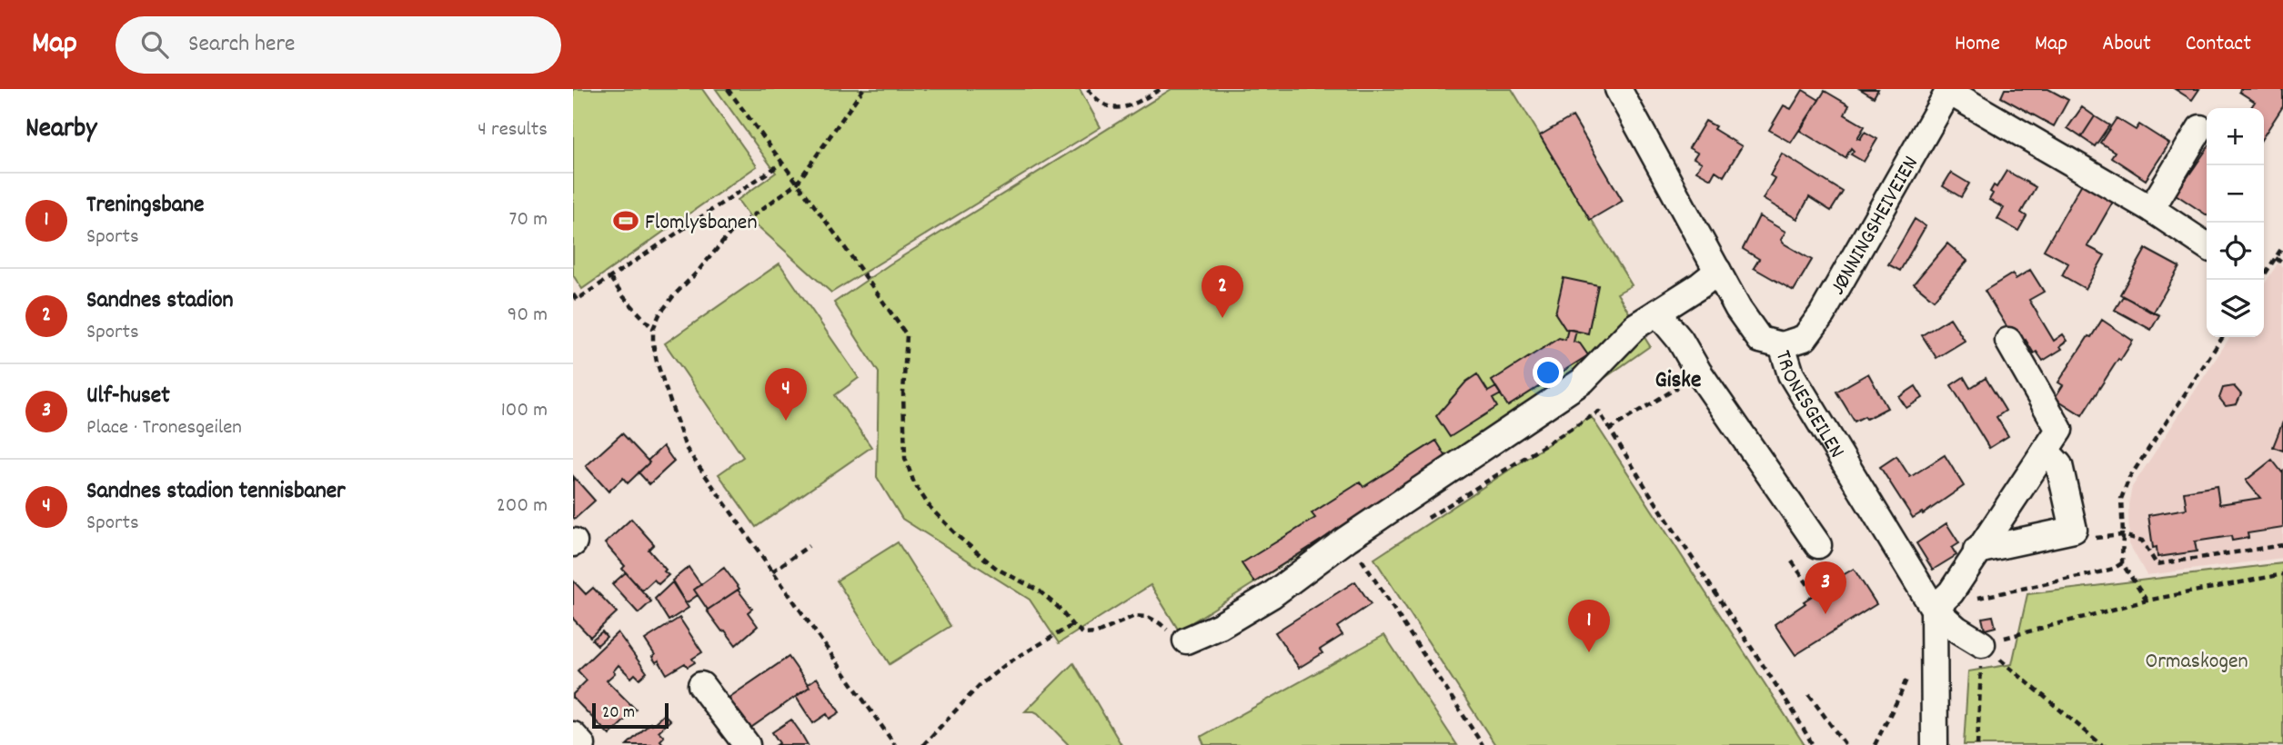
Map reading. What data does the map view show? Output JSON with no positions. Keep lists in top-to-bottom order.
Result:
{
  "streets": {
    "street": ["JØNNINGSHEIVEIEN", "TRONESGEILEN"]
  },
  "crossings": [
    ["JØNNINGSHEIVEIEN", "TRONESGEILEN"]
  ],
  "districts": ["Giske"],
  "parks": ["Ormaskogen"],
  "places": {
    "sports": ["Flomlysbanen"]
  },
  "scale_bar": "20 m",
  "page": {
    "header": "Map",
    "search": "Search here",
    "nav": [
      "Home",
      "Map",
      "About",
      "Contact"
    ],
    "heading": ["Nearby", "4 results"],
    "map_buttons": ["+", "−"],
    "list": [
      {
        "mark": "1",
        "name": "Treningsbane",
        "note": "Sports",
        "value": "70 m"
      },
      {
        "mark": "2",
        "name": "Sandnes stadion",
        "note": "Sports",
        "value": "90 m"
      },
      {
        "mark": "3",
        "name": "Ulf-huset",
        "note": "Place · Tronesgeilen",
        "value": "100 m"
      },
      {
        "mark": "4",
        "name": "Sandnes stadion tennisbaner",
        "note": "Sports",
        "value": "200 m"
      }
    ],
    "pins": [
      "2",
      "4",
      "3",
      "1"
    ],
    "scale": "20 m"
  }
}
